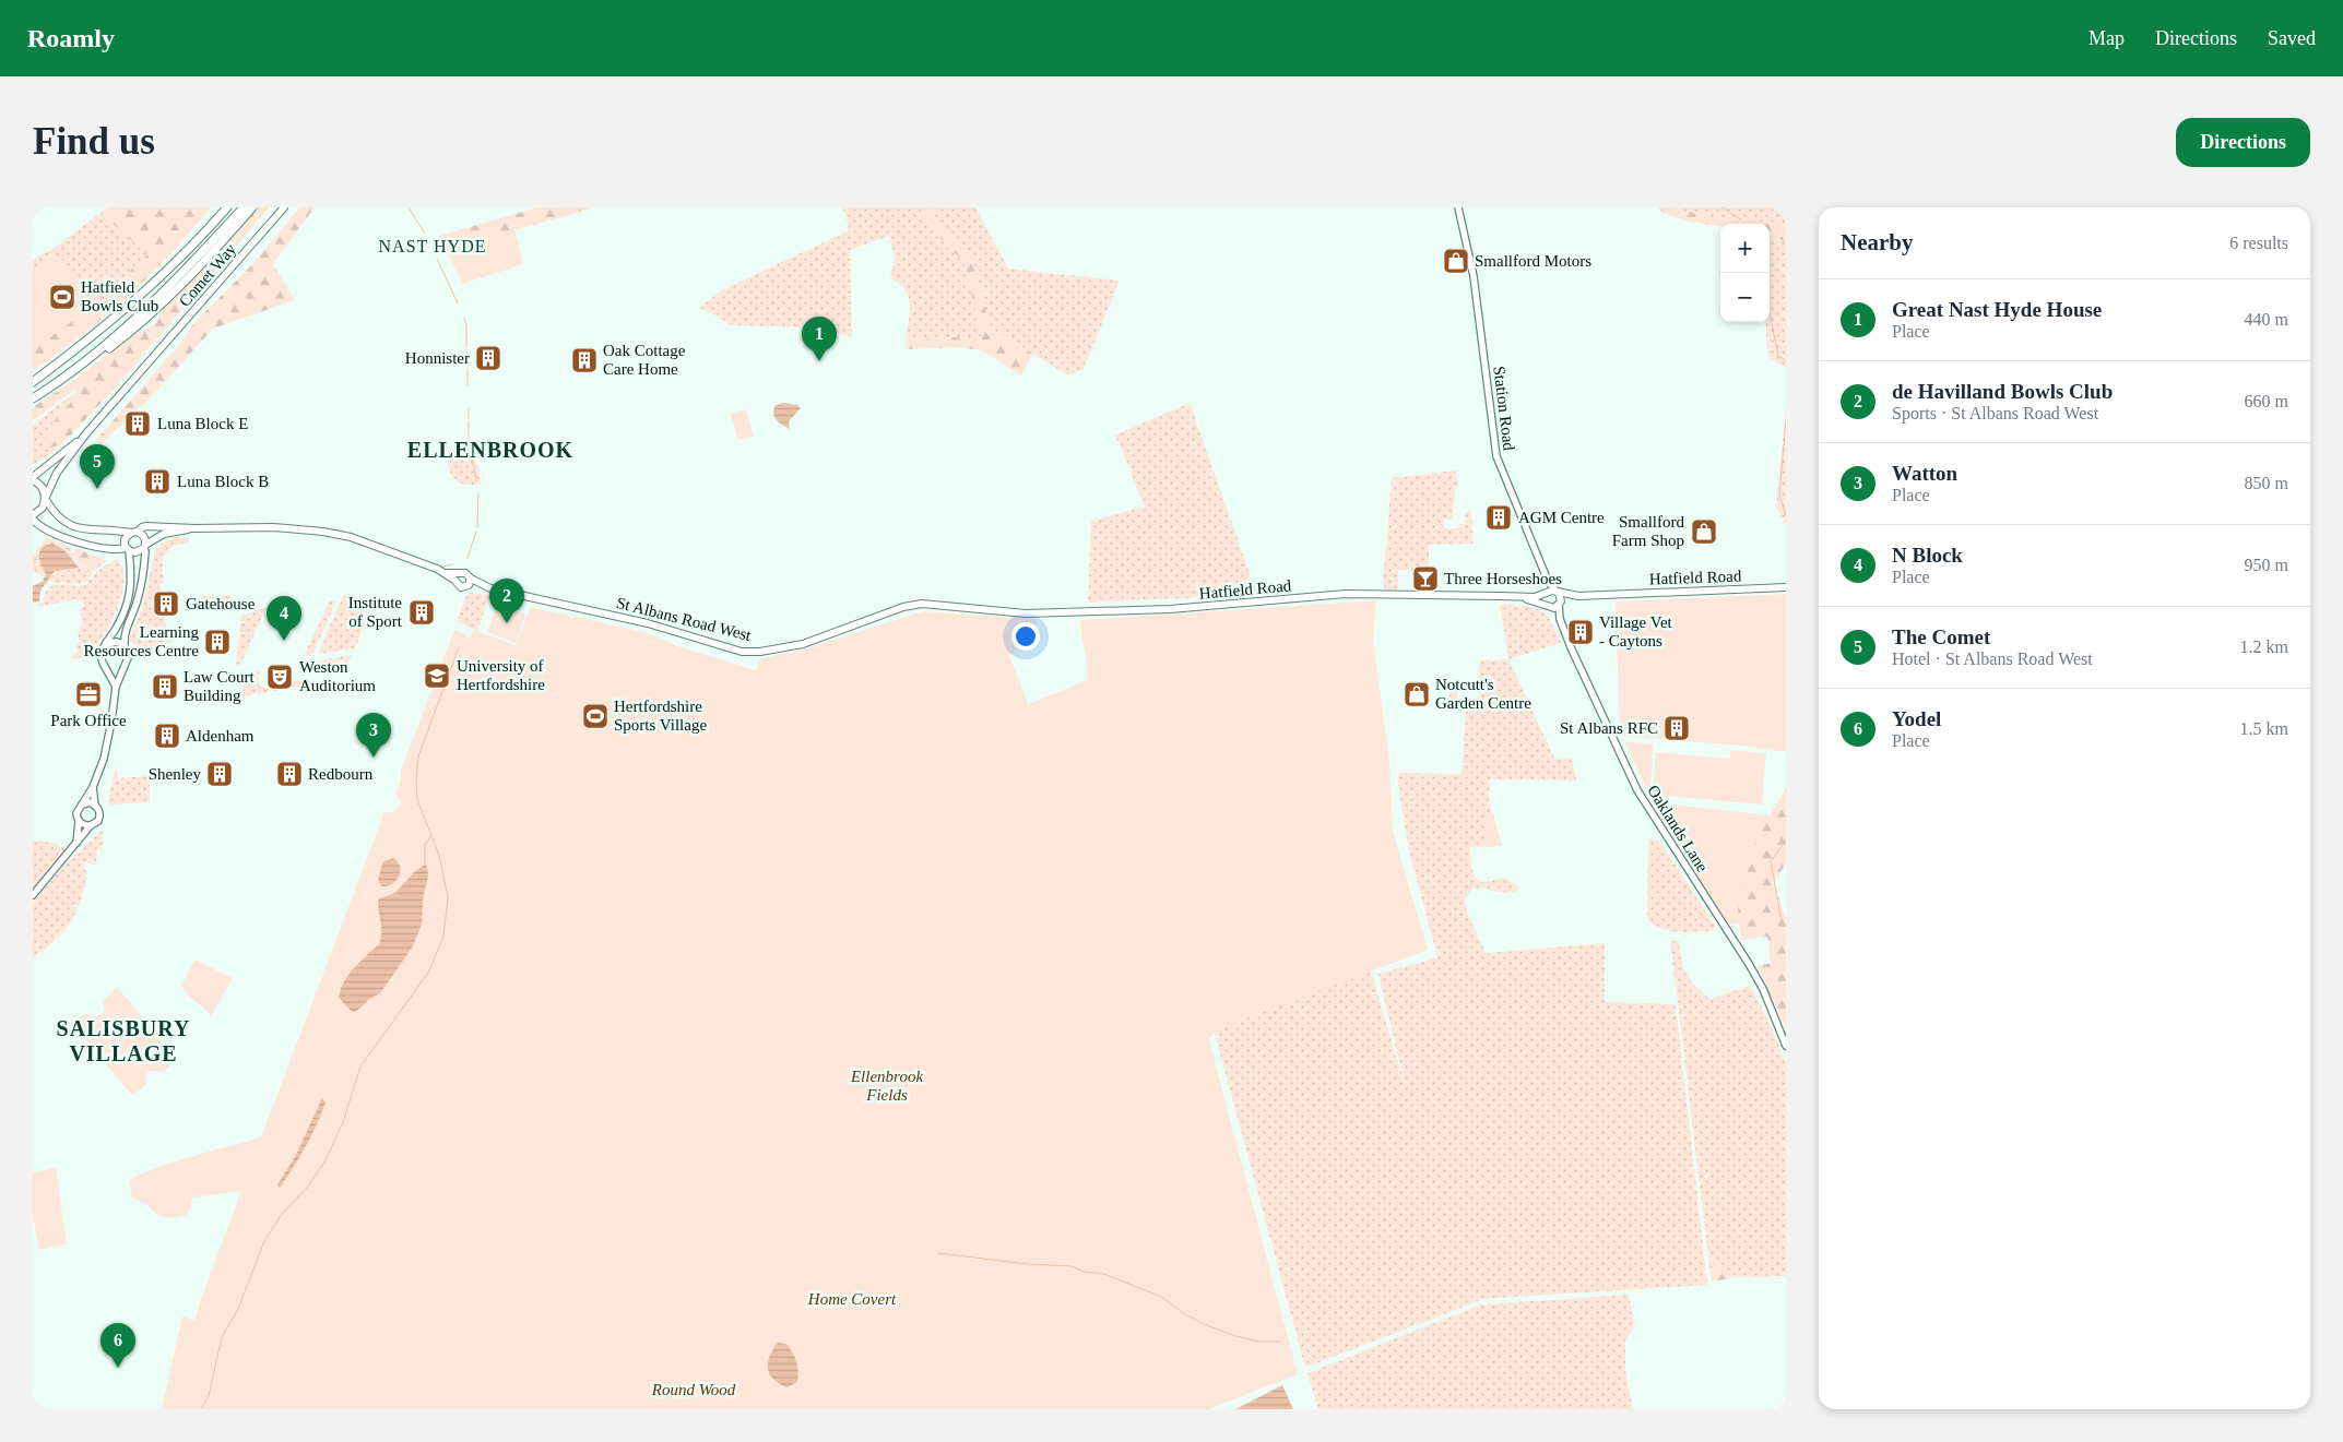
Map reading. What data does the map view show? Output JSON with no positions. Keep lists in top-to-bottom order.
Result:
{
  "streets": {
    "main road": ["Comet Way", "Hatfield Road", "St Albans Road West"],
    "street": ["Station Road", "Oaklands Lane"]
  },
  "crossings": [
    ["Comet Way", "St Albans Road West"],
    ["Station Road", "Hatfield Road"],
    ["Station Road", "Oaklands Lane"],
    ["Hatfield Road", "St Albans Road West"],
    ["Hatfield Road", "Oaklands Lane"]
  ],
  "districts": ["NAST HYDE", "ELLENBROOK", "SALISBURY VILLAGE"],
  "parks": ["Ellenbrook Fields", "Home Covert", "Round Wood"],
  "places": {
    "shop": ["Smallford Motors", "Smallford Farm Shop", "Notcutt's Garden Centre"],
    "sports": ["Hatfield Bowls Club", "Hertfordshire Sports Village"],
    "building": [
      "Honnister",
      "Oak Cottage Care Home",
      "Luna Block E",
      "Luna Block B",
      "AGM Centre",
      "Gatehouse",
      "Institute of Sport",
      "Village Vet - Caytons",
      "Learning Resources Centre",
      "Law Court Building",
      "St Albans RFC",
      "Aldenham",
      "Shenley",
      "Redbourn"
    ],
    "bar": ["Three Horseshoes"],
    "school or university": ["University of Hertfordshire"],
    "theatre": ["Weston Auditorium"],
    "office": ["Park Office"]
  },
  "page": {
    "header": "Roamly",
    "nav": ["Map", "Directions", "Saved"],
    "buttons": "Directions",
    "title": "Find us",
    "heading": ["Nearby", "6 results"],
    "map_buttons": ["+", "−"],
    "list": [
      {
        "mark": "1",
        "name": "Great Nast Hyde House",
        "note": "Place",
        "value": "440 m"
      },
      {
        "mark": "2",
        "name": "de Havilland Bowls Club",
        "note": "Sports · St Albans Road West",
        "value": "660 m"
      },
      {
        "mark": "3",
        "name": "Watton",
        "note": "Place",
        "value": "850 m"
      },
      {
        "mark": "4",
        "name": "N Block",
        "note": "Place",
        "value": "950 m"
      },
      {
        "mark": "5",
        "name": "The Comet",
        "note": "Hotel · St Albans Road West",
        "value": "1.2 km"
      },
      {
        "mark": "6",
        "name": "Yodel",
        "note": "Place",
        "value": "1.5 km"
      }
    ],
    "pins": [
      "1",
      "5",
      "2",
      "4",
      "3",
      "6"
    ]
  }
}
